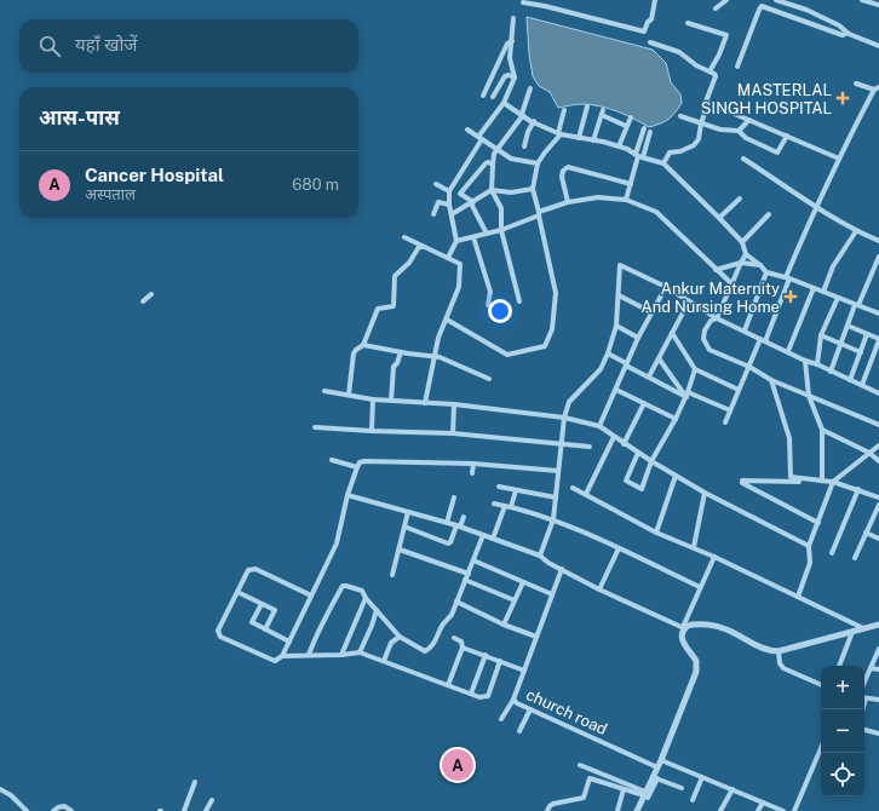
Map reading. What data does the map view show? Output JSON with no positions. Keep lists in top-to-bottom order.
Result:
{
  "streets": {
    "street": ["church road"]
  },
  "places": {
    "health": ["MASTERLAL SINGH HOSPITAL", "Ankur Maternity And Nursing Home"]
  },
  "page": {
    "search": "यहाँ खोजें",
    "heading": "आस-पास",
    "list": [
      {
        "mark": "A",
        "name": "Cancer Hospital",
        "note": "अस्पताल",
        "value": "680 m"
      }
    ],
    "map_buttons": ["+", "−"],
    "pins": "A"
  }
}
